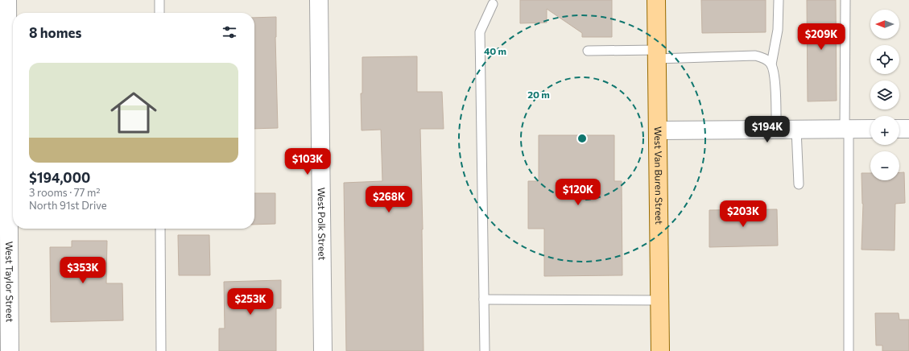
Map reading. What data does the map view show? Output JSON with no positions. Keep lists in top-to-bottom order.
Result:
{
  "streets": {
    "main road": ["West Van Buren Street"],
    "street": ["West Polk Street", "West Taylor Street"]
  },
  "north": "left",
  "page": {
    "map_buttons": ["+", "−"],
    "heading": "8 homes",
    "price": [
      "$209K",
      "$194K",
      "$103K",
      "$120K",
      "$268K",
      "$203K",
      "$353K",
      "$253K"
    ],
    "list": [
      {
        "name": "$194,000",
        "note": "3 rooms · 77 m² · North 91st Drive"
      }
    ]
  },
  "rings": ["40 m", "20 m"]
}
